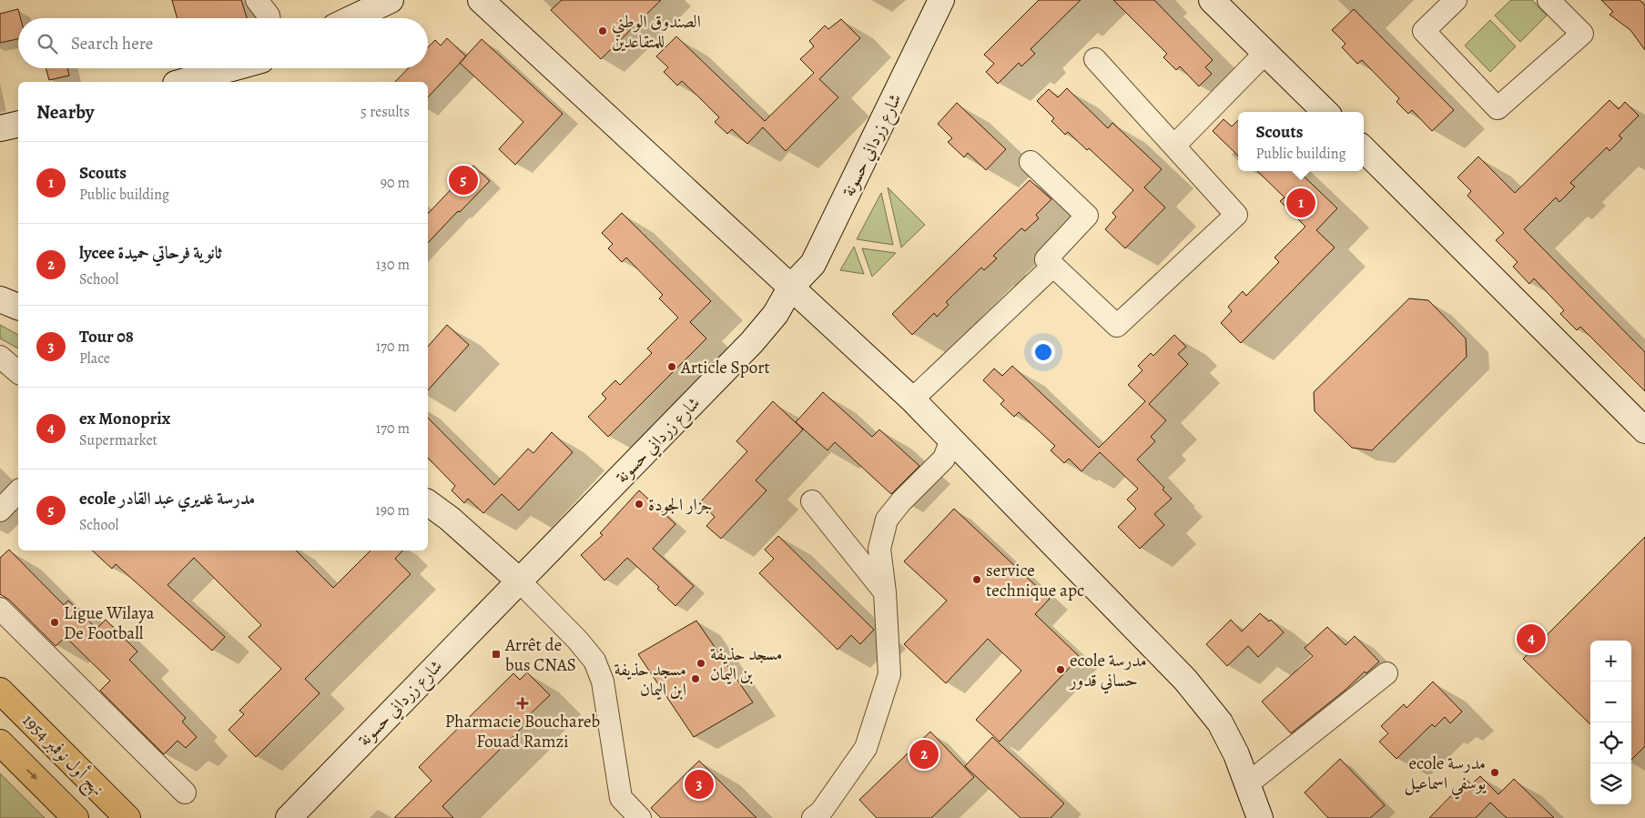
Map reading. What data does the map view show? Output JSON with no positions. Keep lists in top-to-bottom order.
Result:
{
  "streets": {
    "highway": ["نهج أول نوفمبر 1954"],
    "main road": ["شارع زرداني حسونة"]
  },
  "places": {
    "other": [
      "الصندوق الوطني للمتقاعدين",
      "Article Sport",
      "جزار الجودة",
      "service technique apc",
      "Ligue Wilaya De Football",
      "مسجد حذيفة بن اليمان",
      "ecole مدرسة حساني قدور",
      "مسجد حذيفة ابن اليمان",
      "ecole مدرسة يوسفي اسماعيل"
    ],
    "transit": ["Arrêt de bus CNAS"],
    "health": ["Pharmacie Bouchareb Fouad Ramzi"]
  },
  "page": {
    "search": "Search here",
    "heading": ["Nearby", "5 results"],
    "popup": ["Scouts", "Public building"],
    "list": [
      {
        "mark": "1",
        "name": "Scouts",
        "note": "Public building",
        "value": "90 m"
      },
      {
        "mark": "2",
        "name": "lycee ثانوية فرحاتي حميدة",
        "note": "School",
        "value": "130 m"
      },
      {
        "mark": "3",
        "name": "Tour 08",
        "note": "Place",
        "value": "170 m"
      },
      {
        "mark": "4",
        "name": "ex Monoprix",
        "note": "Supermarket",
        "value": "170 m"
      },
      {
        "mark": "5",
        "name": "ecole مدرسة غديري عبد القادر",
        "note": "School",
        "value": "190 m"
      }
    ],
    "pins": [
      "5",
      "1",
      "4",
      "2",
      "3"
    ],
    "map_buttons": ["+", "−"]
  }
}
